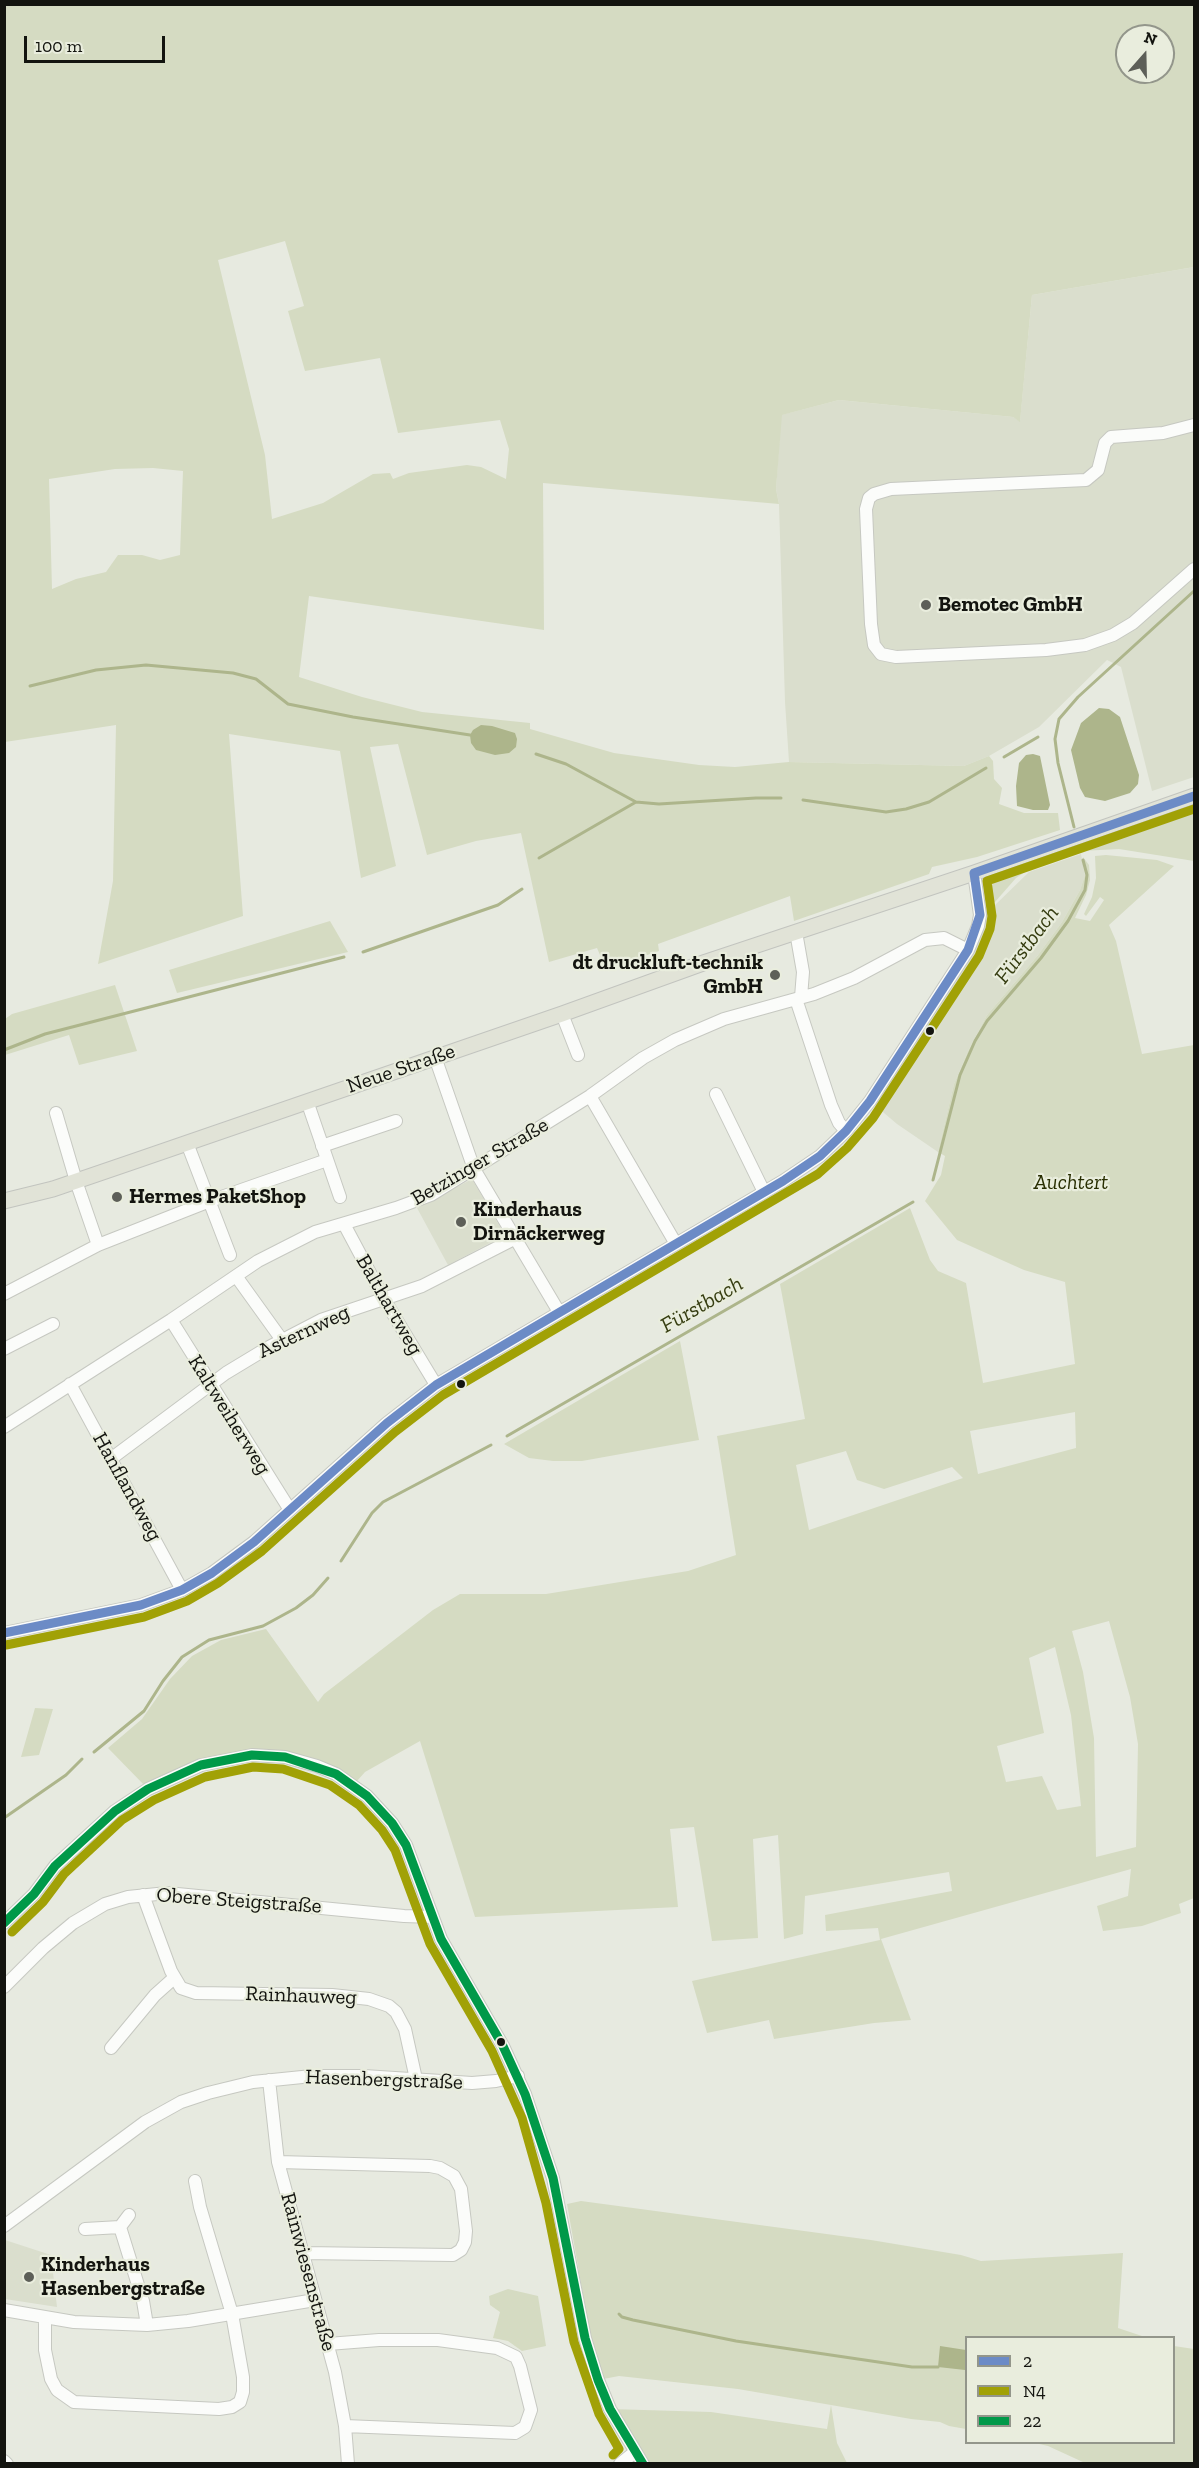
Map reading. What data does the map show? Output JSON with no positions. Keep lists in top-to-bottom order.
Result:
{
  "streets": {
    "main road": ["Neue Straße"],
    "street": [
      "Betzinger Straße",
      "Balthartweg",
      "Asternweg",
      "Kaltweiherweg",
      "Hanflandweg",
      "Obere Steigstraße",
      "Rainhauweg",
      "Hasenbergstraße",
      "Rainwiesenstraße"
    ]
  },
  "crossings": [
    ["Betzinger Straße", "Balthartweg"],
    ["Betzinger Straße", "Kaltweiherweg"],
    ["Betzinger Straße", "Hanflandweg"],
    ["Balthartweg", "Asternweg"],
    ["Asternweg", "Kaltweiherweg"],
    ["Asternweg", "Hanflandweg"],
    ["Rainhauweg", "Hasenbergstraße"],
    ["Hasenbergstraße", "Rainwiesenstraße"]
  ],
  "water": ["Fürstbach"],
  "parks": ["Auchtert"],
  "places": [
    "Bemotec GmbH",
    "dt druckluft-technik GmbH",
    "Hermes PaketShop",
    "Kinderhaus Dirnäckerweg",
    "Kinderhaus Hasenbergstraße"
  ],
  "lines": ["transit line 2", "transit line N4", "transit line 22"],
  "legend": ["2", "N4", "22"],
  "scale_bar": "100 m",
  "north": "top"
}
